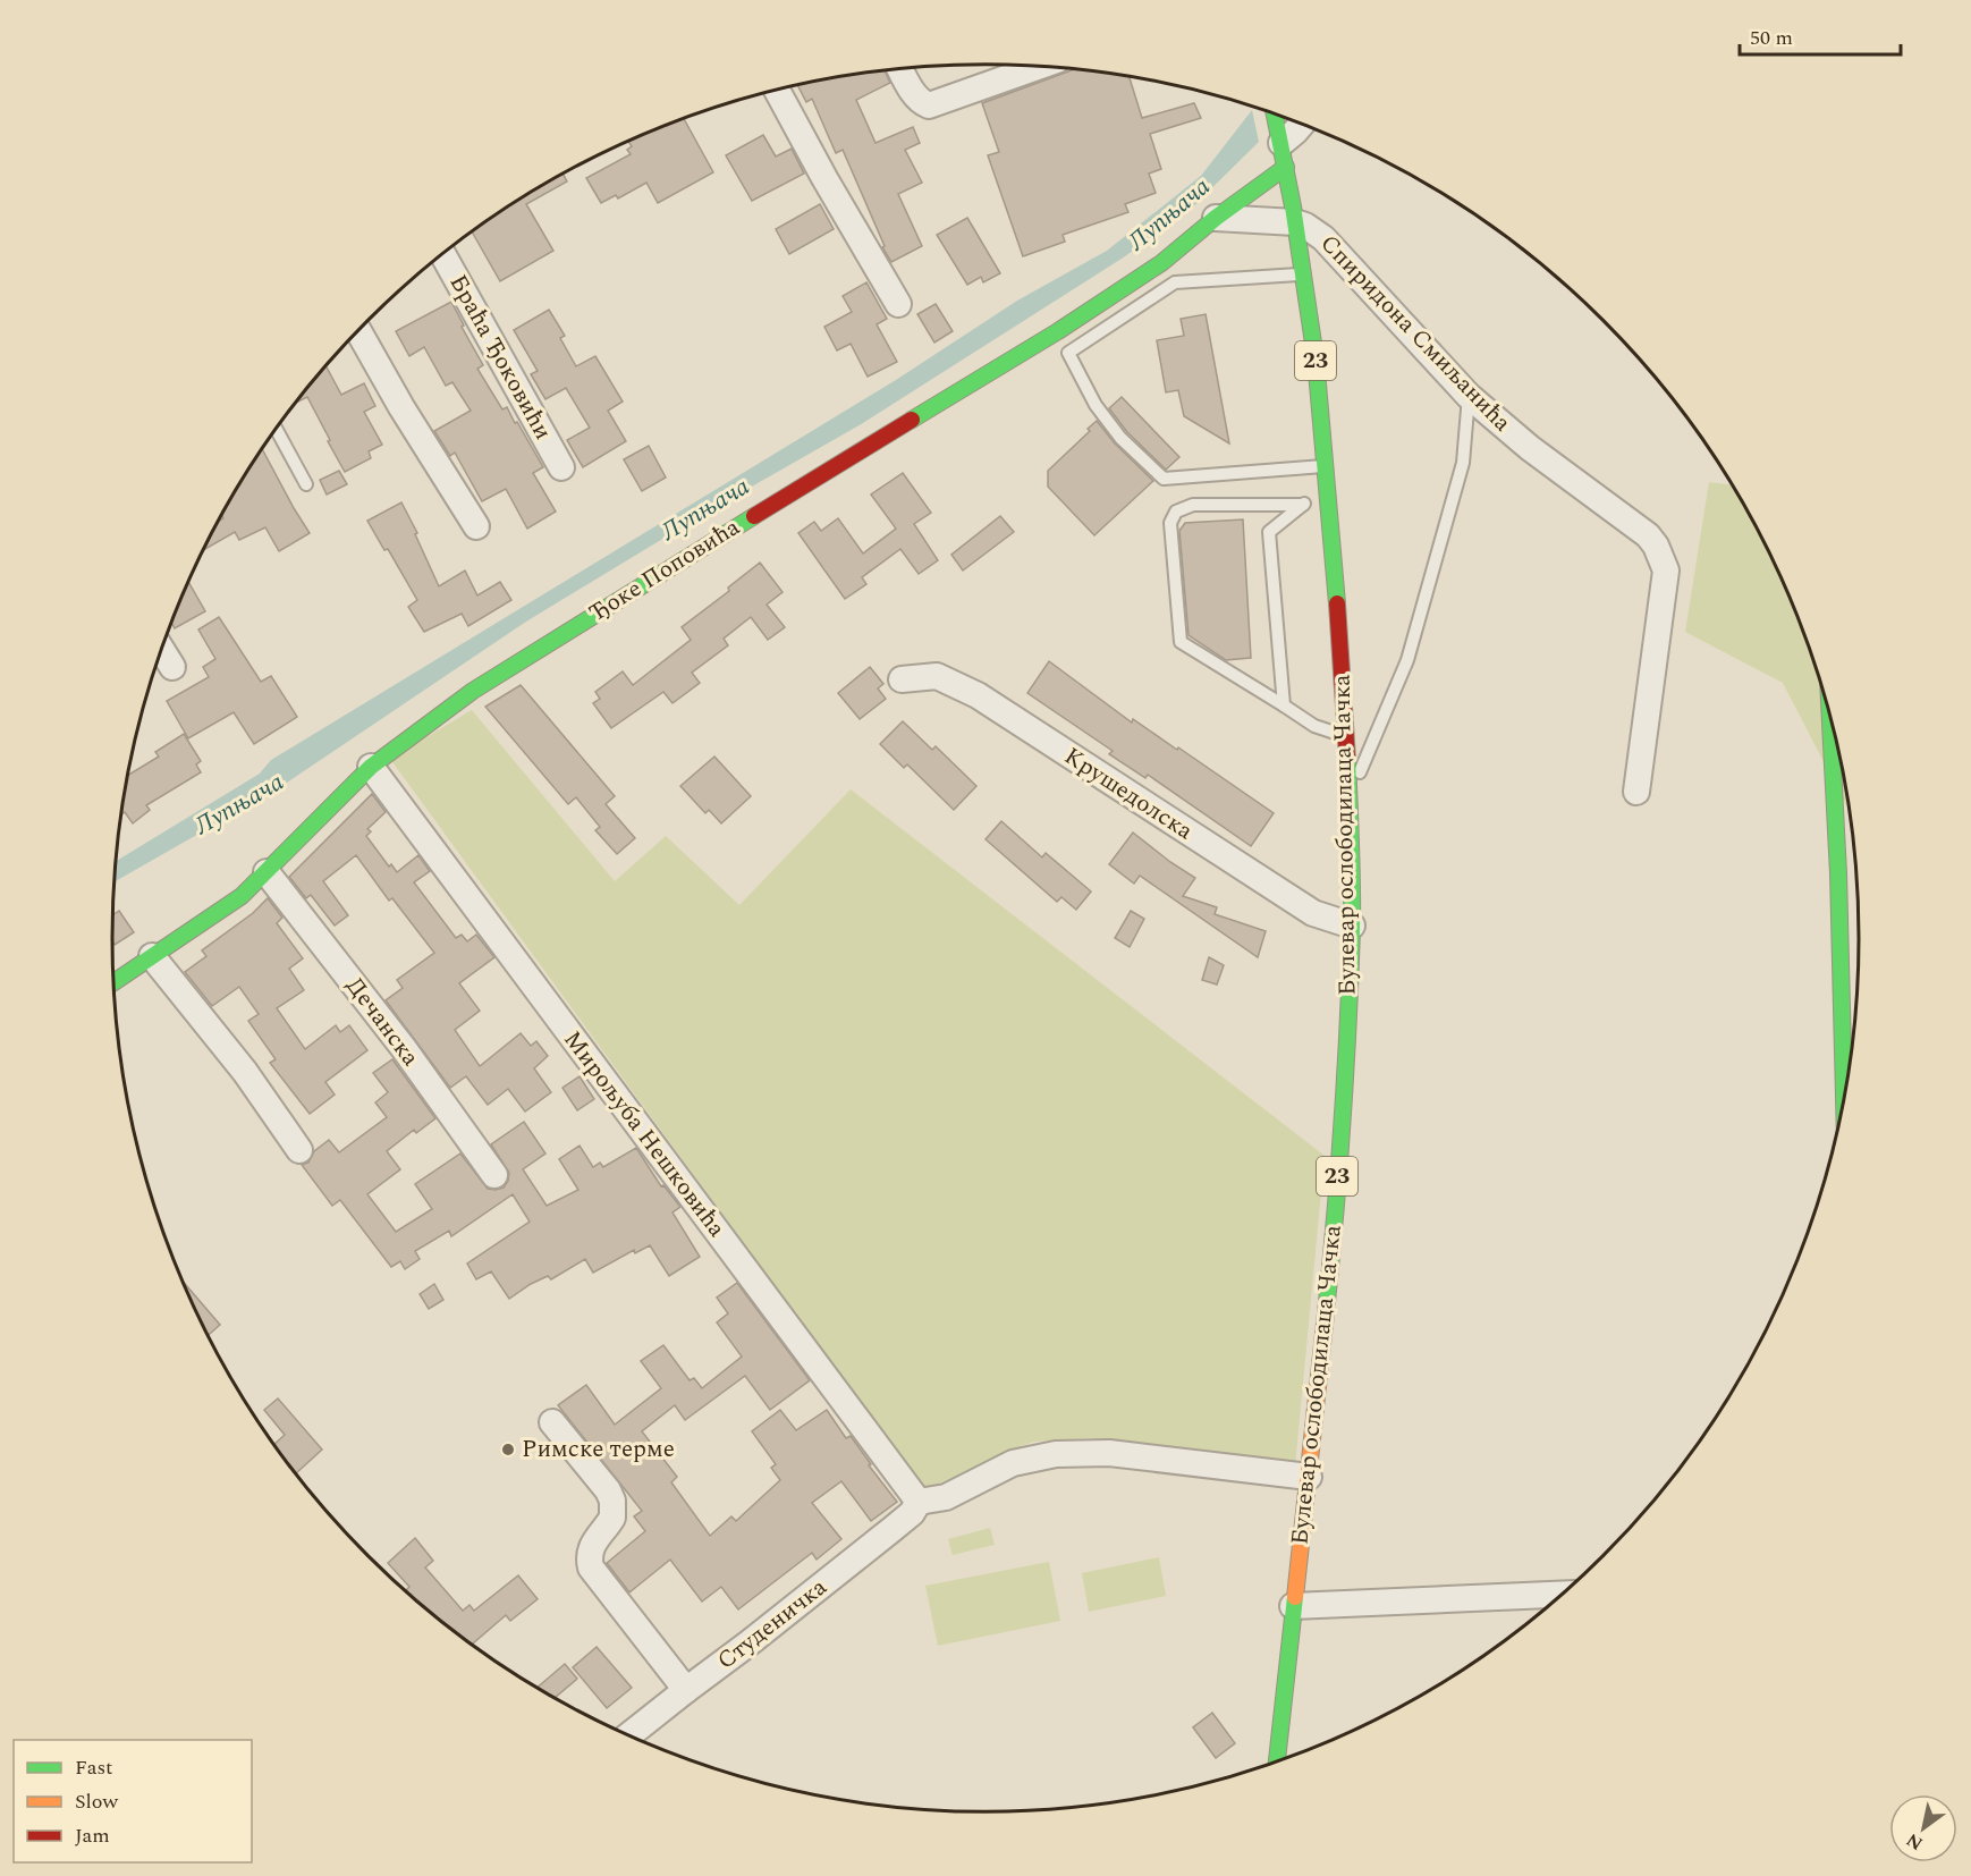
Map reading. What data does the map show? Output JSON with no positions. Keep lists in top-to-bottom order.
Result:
{
  "streets": {
    "street": [
      "Спиридона Смиљанића",
      "Браћа Ђоковићи",
      "23",
      "Ђоке Поповића",
      "Крушедолска",
      "Булевар ослободилаца Чачка",
      "Дечанска",
      "Мирољуба Нешковића",
      "Студеничка"
    ]
  },
  "crossings": [
    ["Спиридона Смиљанића", "Булевар ослободилаца Чачка"],
    ["Ђоке Поповића", "Булевар ослободилаца Чачка"],
    ["Ђоке Поповића", "Дечанска"],
    ["Ђоке Поповића", "Мирољуба Нешковића"],
    ["Крушедолска", "Булевар ослободилаца Чачка"],
    ["Мирољуба Нешковића", "Студеничка"]
  ],
  "water": ["Лупњача"],
  "places": ["Римске терме"],
  "legend": ["Fast", "Slow", "Jam"],
  "scale_bar": "50 m",
  "north": "bottom left"
}
